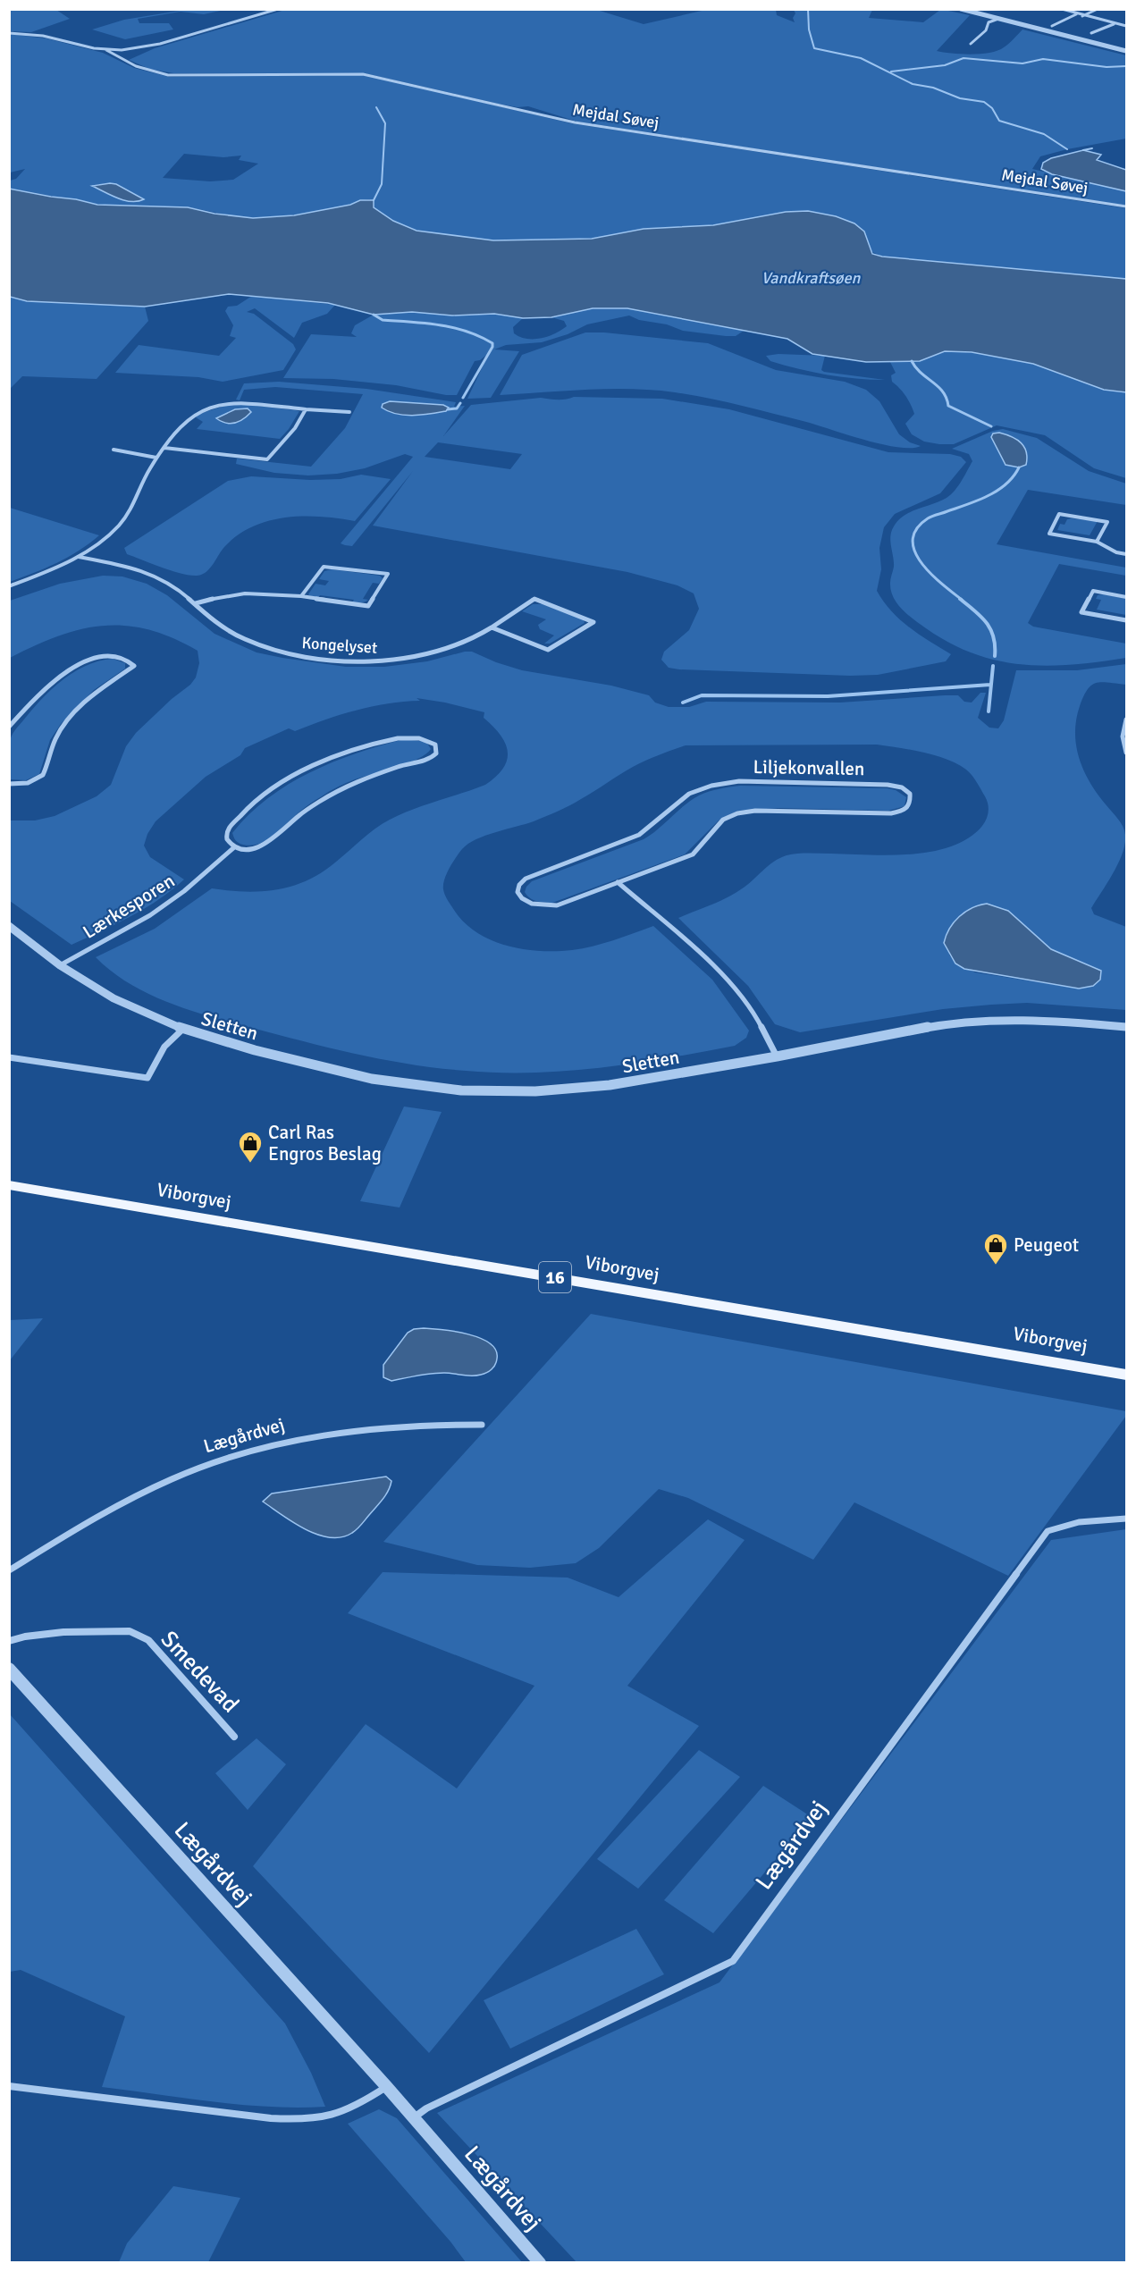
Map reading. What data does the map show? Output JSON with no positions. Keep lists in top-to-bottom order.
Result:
{
  "streets": {
    "main road": ["Viborgvej", "16"],
    "street": [
      "Mejdal Søvej",
      "Kongelyset",
      "Liljekonvallen",
      "Lærkesporen",
      "Sletten",
      "Lægårdvej",
      "Smedevad"
    ]
  },
  "crossings": [
    ["Lærkesporen", "Sletten"]
  ],
  "water": ["Vandkraftsøen"],
  "places": {
    "shop": ["Carl Ras Engros Beslag", "Peugeot"]
  }
}
